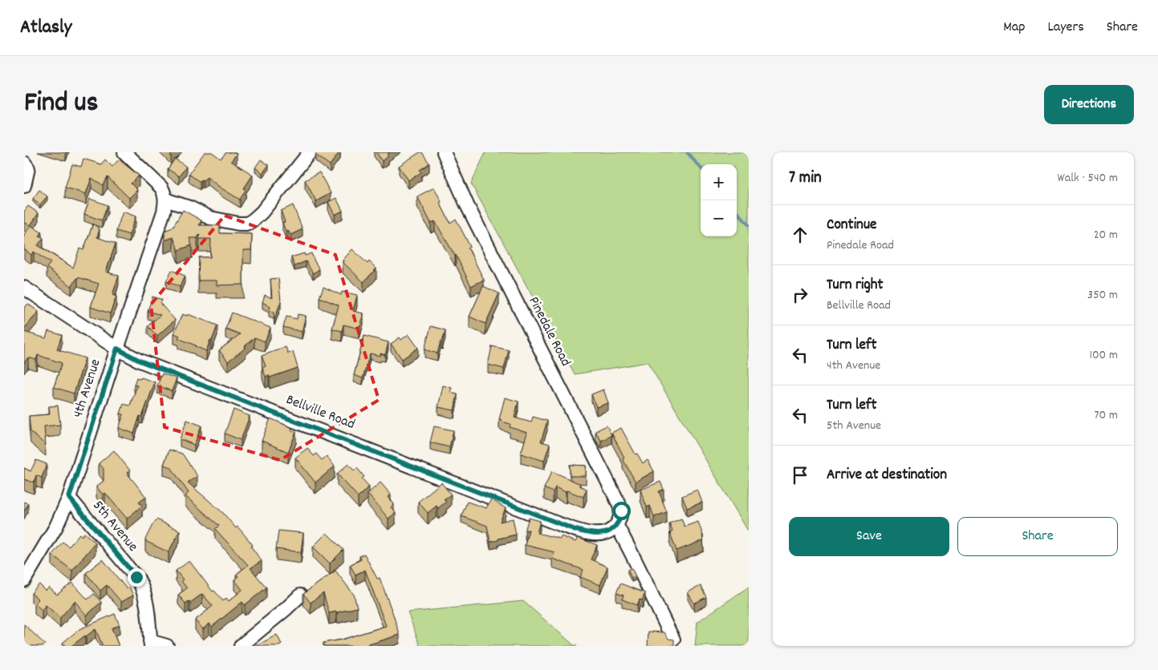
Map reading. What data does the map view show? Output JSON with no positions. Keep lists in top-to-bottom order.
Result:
{
  "streets": {
    "street": [
      "Pinedale Road",
      "4th Avenue",
      "Bellville Road",
      "5th Avenue"
    ]
  },
  "crossings": [
    ["Pinedale Road", "Bellville Road"],
    ["4th Avenue", "Bellville Road"],
    ["4th Avenue", "5th Avenue"]
  ],
  "page": {
    "header": "Atlasly",
    "nav": ["Map", "Layers", "Share"],
    "title": "Find us",
    "buttons": [
      "Directions",
      ["Save", "Share"]
    ],
    "heading": ["7 min", "Walk · 540 m"],
    "map_buttons": ["+", "−"],
    "list": [
      ["Continue", "Pinedale Road", "20 m"],
      ["Turn right", "Bellville Road", "350 m"],
      ["Turn left", "4th Avenue", "100 m"],
      ["Turn left", "5th Avenue", "70 m"],
      "Arrive at destination"
    ]
  }
}
